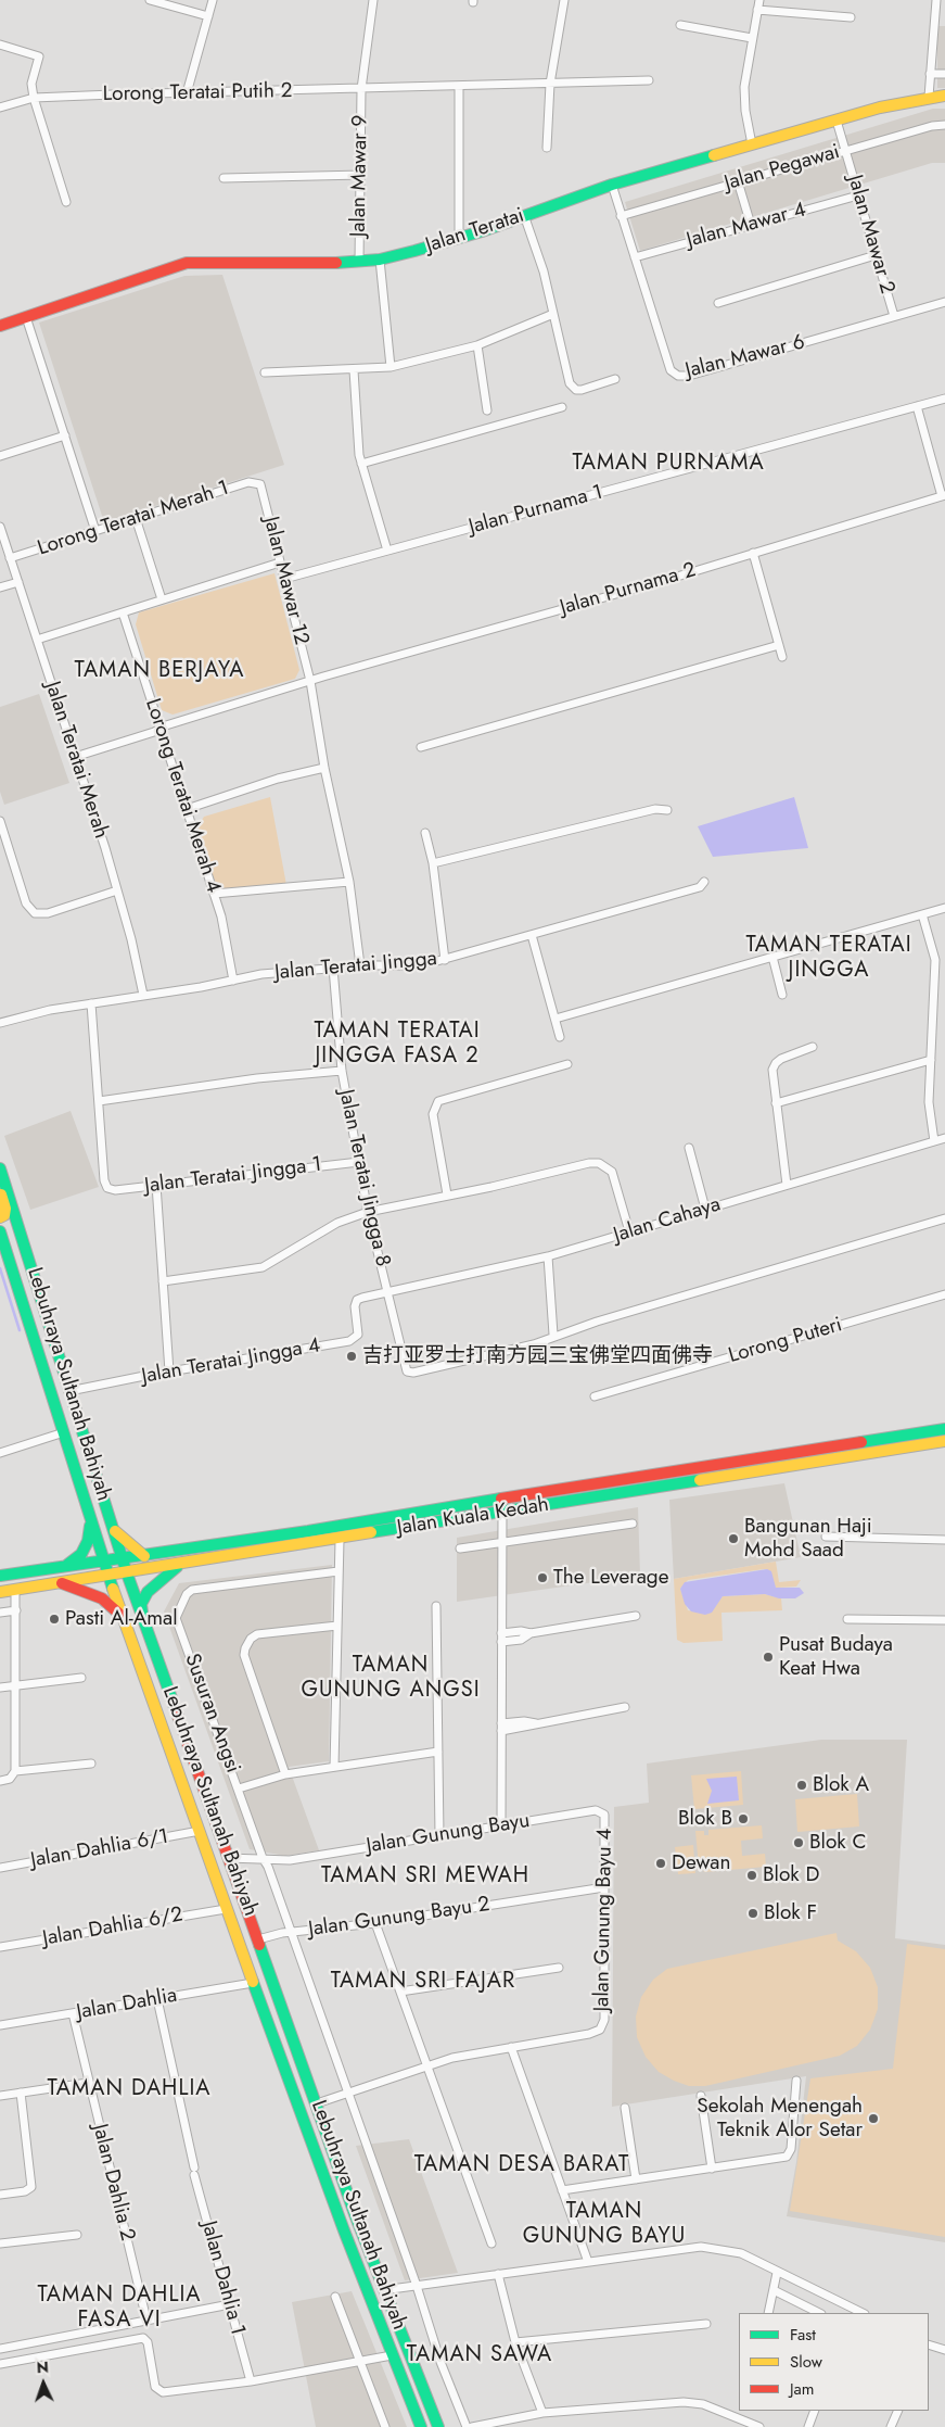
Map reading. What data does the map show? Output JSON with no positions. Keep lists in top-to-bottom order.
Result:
{
  "streets": {
    "main road": ["Jalan Teratai", "Lebuhraya Sultanah Bahiyah", "Jalan Kuala Kedah"],
    "street": [
      "Lorong Teratai Putih 2",
      "Jalan Pegawai",
      "Jalan Mawar 9",
      "Jalan Mawar 4",
      "Jalan Mawar 2",
      "Jalan Mawar 6",
      "Jalan Purnama 1",
      "Lorong Teratai Merah 1",
      "Jalan Mawar 12",
      "Jalan Purnama 2",
      "Jalan Teratai Merah",
      "Lorong Teratai Merah 4",
      "Jalan Teratai Jingga",
      "Jalan Teratai Jingga 1",
      "Jalan Teratai Jingga 8",
      "Jalan Cahaya",
      "Lorong Puteri",
      "Jalan Teratai Jingga 4",
      "Susuran Angsi",
      "Jalan Gunung Bayu",
      "Jalan Dahlia 6/1",
      "Jalan Gunung Bayu 2",
      "Jalan Gunung Bayu 4",
      "Jalan Dahlia 6/2",
      "Jalan Dahlia",
      "Jalan Dahlia 2",
      "Jalan Dahlia 1"
    ]
  },
  "crossings": [
    ["Lorong Teratai Putih 2", "Jalan Mawar 9"],
    ["Jalan Pegawai", "Jalan Mawar 2"],
    ["Jalan Pegawai", "Jalan Mawar 6"],
    ["Jalan Mawar 9", "Jalan Teratai"],
    ["Jalan Mawar 4", "Jalan Mawar 2"],
    ["Jalan Mawar 4", "Jalan Mawar 6"],
    ["Jalan Teratai", "Jalan Mawar 2"],
    ["Jalan Teratai", "Jalan Mawar 6"],
    ["Jalan Mawar 2", "Jalan Mawar 6"],
    ["Jalan Purnama 1", "Jalan Mawar 12"],
    ["Lorong Teratai Merah 1", "Jalan Mawar 12"],
    ["Lorong Teratai Merah 1", "Jalan Teratai Merah"],
    ["Jalan Mawar 12", "Jalan Purnama 2"],
    ["Jalan Mawar 12", "Jalan Teratai Jingga"],
    ["Jalan Purnama 2", "Jalan Teratai Merah"],
    ["Jalan Purnama 2", "Lorong Teratai Merah 4"],
    ["Jalan Teratai Merah", "Jalan Teratai Jingga"],
    ["Lorong Teratai Merah 4", "Jalan Teratai Jingga"],
    ["Jalan Teratai Jingga", "Jalan Teratai Jingga 8"],
    ["Jalan Teratai Jingga 1", "Jalan Teratai Jingga 8"],
    ["Jalan Teratai Jingga 8", "Jalan Cahaya"],
    ["Jalan Teratai Jingga 8", "Jalan Teratai Jingga 4"],
    ["Jalan Cahaya", "Jalan Teratai Jingga 4"],
    ["Jalan Teratai Jingga 4", "Lebuhraya Sultanah Bahiyah"],
    ["Lebuhraya Sultanah Bahiyah", "Jalan Kuala Kedah"],
    ["Lebuhraya Sultanah Bahiyah", "Jalan Gunung Bayu"],
    ["Lebuhraya Sultanah Bahiyah", "Jalan Dahlia 6/1"],
    ["Lebuhraya Sultanah Bahiyah", "Jalan Gunung Bayu 2"],
    ["Lebuhraya Sultanah Bahiyah", "Jalan Dahlia 6/2"],
    ["Lebuhraya Sultanah Bahiyah", "Jalan Dahlia"],
    ["Susuran Angsi", "Jalan Gunung Bayu"],
    ["Susuran Angsi", "Jalan Gunung Bayu 2"],
    ["Jalan Gunung Bayu", "Jalan Gunung Bayu 4"],
    ["Jalan Gunung Bayu 2", "Jalan Gunung Bayu 4"],
    ["Jalan Dahlia", "Jalan Dahlia 2"],
    ["Jalan Dahlia", "Jalan Dahlia 1"]
  ],
  "districts": [
    "TAMAN PURNAMA",
    "TAMAN BERJAYA",
    "TAMAN TERATAI JINGGA",
    "TAMAN TERATAI JINGGA FASA 2",
    "TAMAN GUNUNG ANGSI",
    "TAMAN SRI MEWAH",
    "TAMAN SRI FAJAR",
    "TAMAN DAHLIA",
    "TAMAN DESA BARAT",
    "TAMAN GUNUNG BAYU",
    "TAMAN DAHLIA FASA VI",
    "TAMAN SAWA"
  ],
  "places": [
    "吉打亚罗士打南方园三宝佛堂四面佛寺",
    "Bangunan Haji Mohd Saad",
    "The Leverage",
    "Pasti Al-Amal",
    "Pusat Budaya Keat Hwa",
    "Blok A",
    "Blok B",
    "Blok C",
    "Dewan",
    "Blok D",
    "Blok F",
    "Sekolah Menengah Teknik Alor Setar"
  ],
  "legend": ["Fast", "Slow", "Jam"],
  "north": "top"
}
